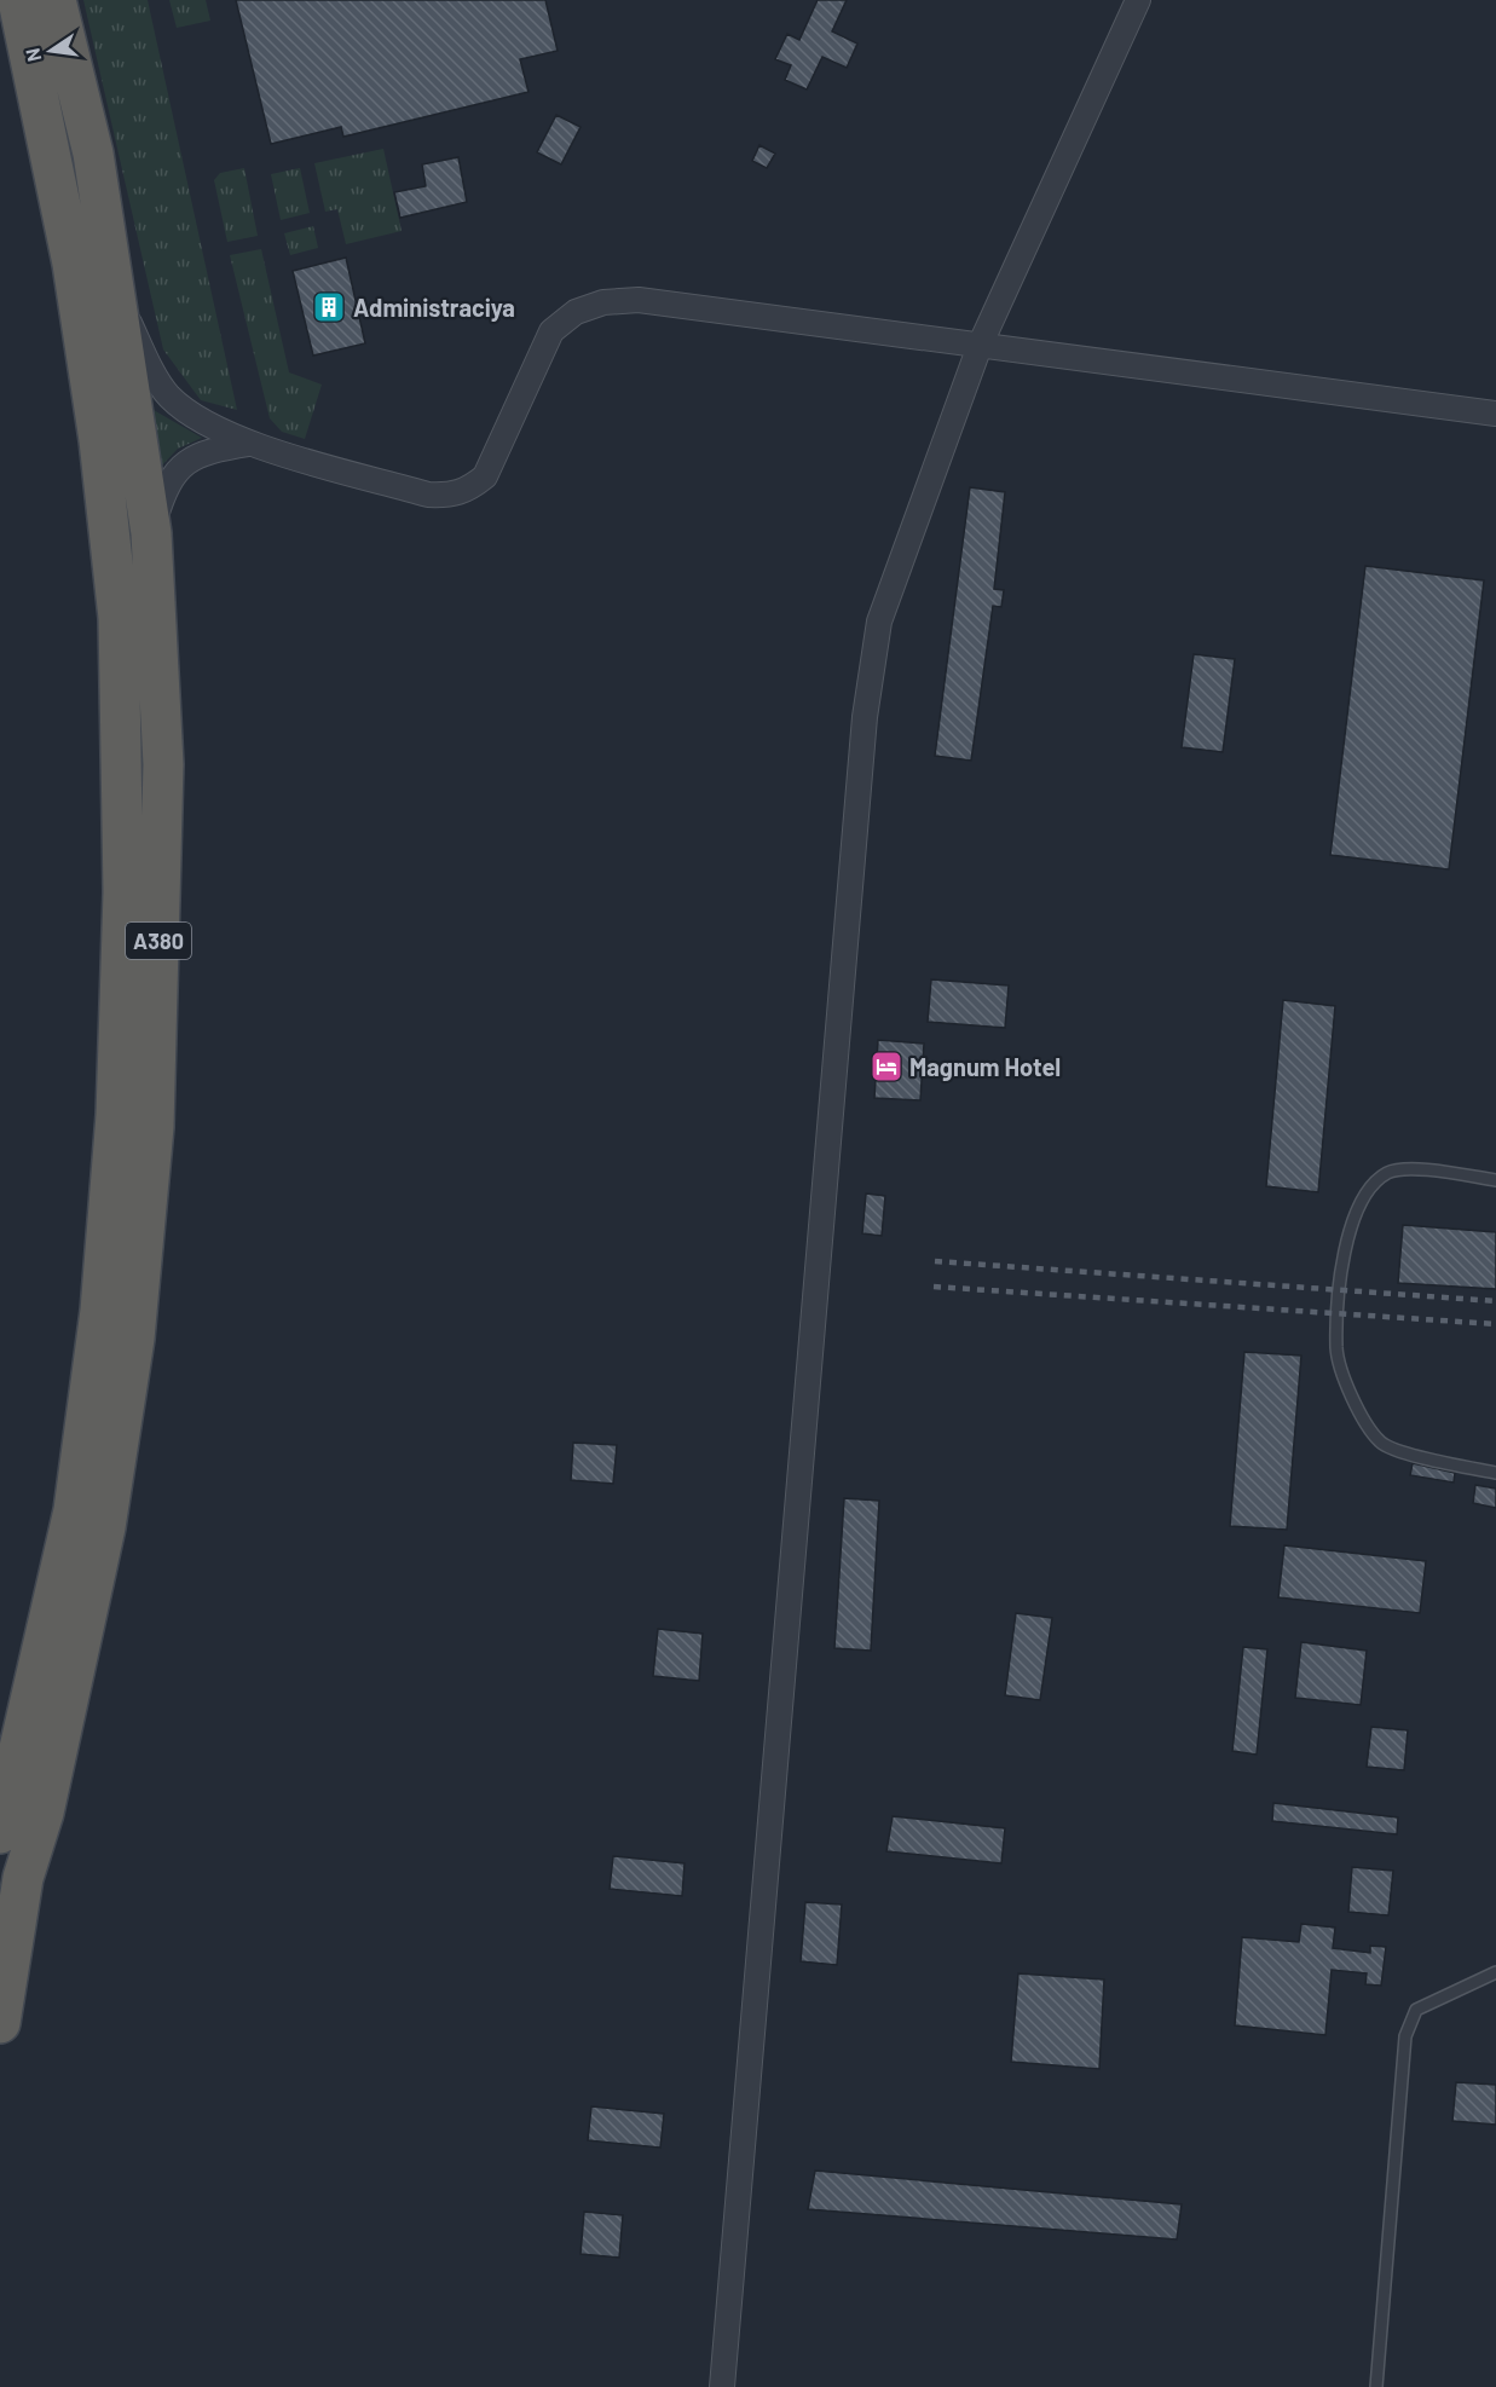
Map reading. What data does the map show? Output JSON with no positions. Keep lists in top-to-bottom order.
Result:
{
  "streets": {
    "highway": ["A380"]
  },
  "places": {
    "building": ["Administraciya"],
    "hotel": ["Magnum Hotel"]
  },
  "north": "left"
}
